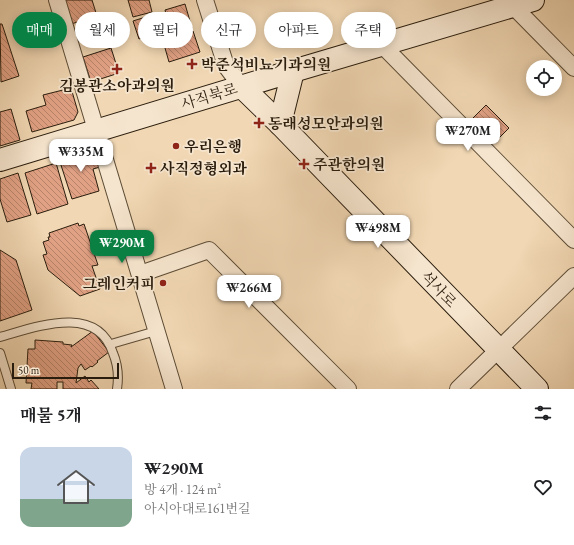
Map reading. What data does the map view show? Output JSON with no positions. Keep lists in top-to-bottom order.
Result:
{
  "streets": {
    "main road": ["사직북로", "석사로"]
  },
  "crossings": [
    ["사직북로", "석사로"]
  ],
  "places": {
    "health": [
      "박준석비뇨기과의원",
      "김봉관소아과의원",
      "동래성모안과의원",
      "주관한의원",
      "사직정형외과"
    ],
    "other": ["우리은행", "그레인커피"]
  },
  "scale_bar": "50 m",
  "page": {
    "chip": [
      "매매",
      "월세",
      "필터",
      "신규",
      "아파트",
      "주택"
    ],
    "price": [
      "₩270M",
      "₩335M",
      "₩498M",
      "₩290M",
      "₩266M"
    ],
    "scale": "50 m",
    "heading": "매물 5개",
    "list": [
      {
        "name": "₩290M",
        "note": "방 4개 · 124 m² · 아시아대로161번길"
      }
    ]
  }
}
